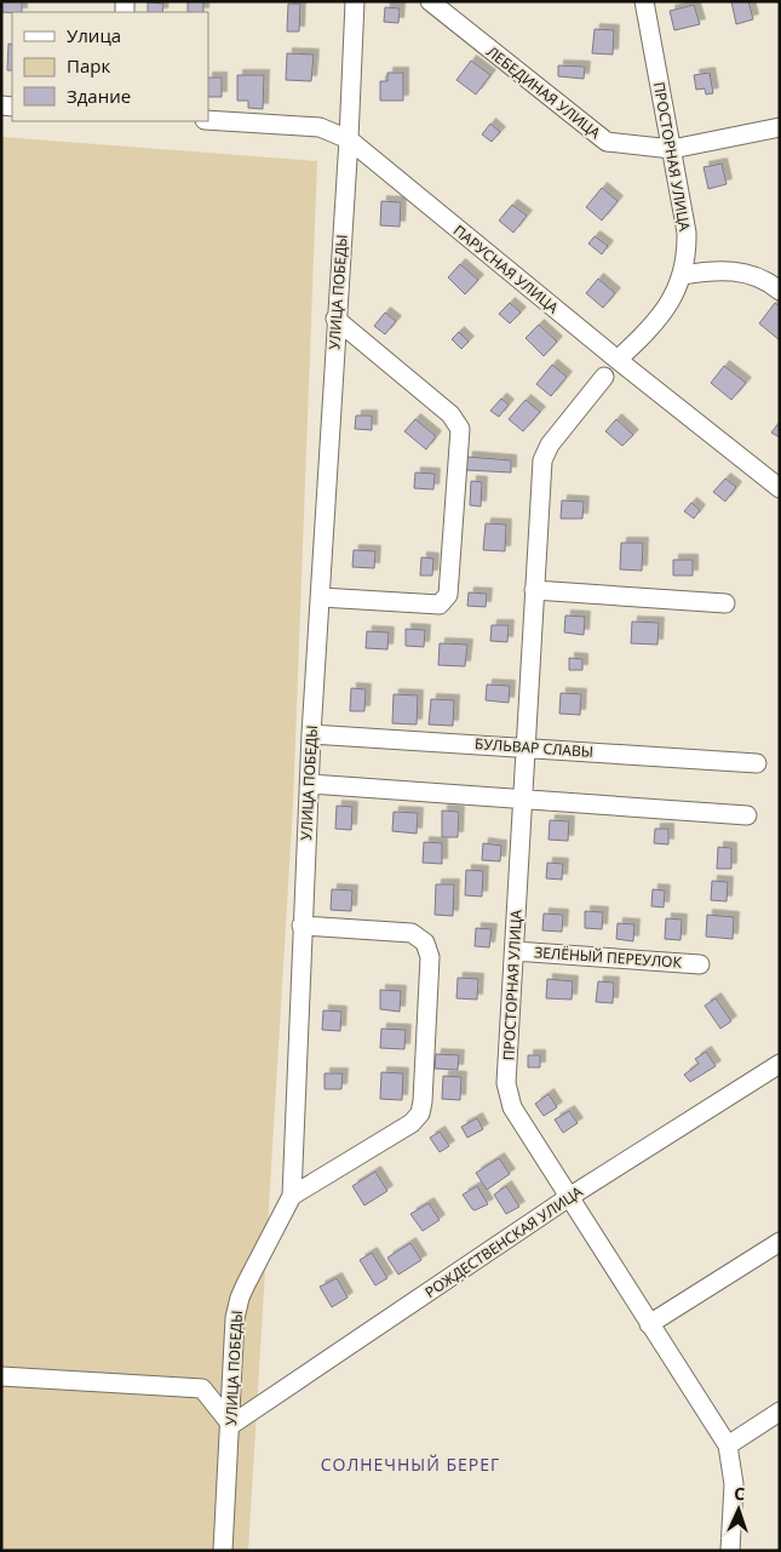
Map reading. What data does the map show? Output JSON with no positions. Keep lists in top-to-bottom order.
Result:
{
  "streets": {
    "street": [
      "ЛЕБЕДИНАЯ УЛИЦА",
      "ПРОСТОРНАЯ УЛИЦА",
      "ПАРУСНАЯ УЛИЦА",
      "УЛИЦА ПОБЕДЫ",
      "БУЛЬВАР СЛАВЫ",
      "ЗЕЛЁНЫЙ ПЕРЕУЛОК",
      "РОЖДЕСТВЕНСКАЯ УЛИЦА"
    ]
  },
  "crossings": [
    ["ЛЕБЕДИНАЯ УЛИЦА", "ПРОСТОРНАЯ УЛИЦА"],
    ["ПРОСТОРНАЯ УЛИЦА", "ПАРУСНАЯ УЛИЦА"],
    ["ПРОСТОРНАЯ УЛИЦА", "БУЛЬВАР СЛАВЫ"],
    ["ПРОСТОРНАЯ УЛИЦА", "ЗЕЛЁНЫЙ ПЕРЕУЛОК"],
    ["ПРОСТОРНАЯ УЛИЦА", "РОЖДЕСТВЕНСКАЯ УЛИЦА"],
    ["ПАРУСНАЯ УЛИЦА", "УЛИЦА ПОБЕДЫ"],
    ["УЛИЦА ПОБЕДЫ", "БУЛЬВАР СЛАВЫ"],
    ["УЛИЦА ПОБЕДЫ", "РОЖДЕСТВЕНСКАЯ УЛИЦА"]
  ],
  "districts": ["СОЛНЕЧНЫЙ БЕРЕГ"],
  "legend": ["Улица", "Парк", "Здание"],
  "north": "top"
}
